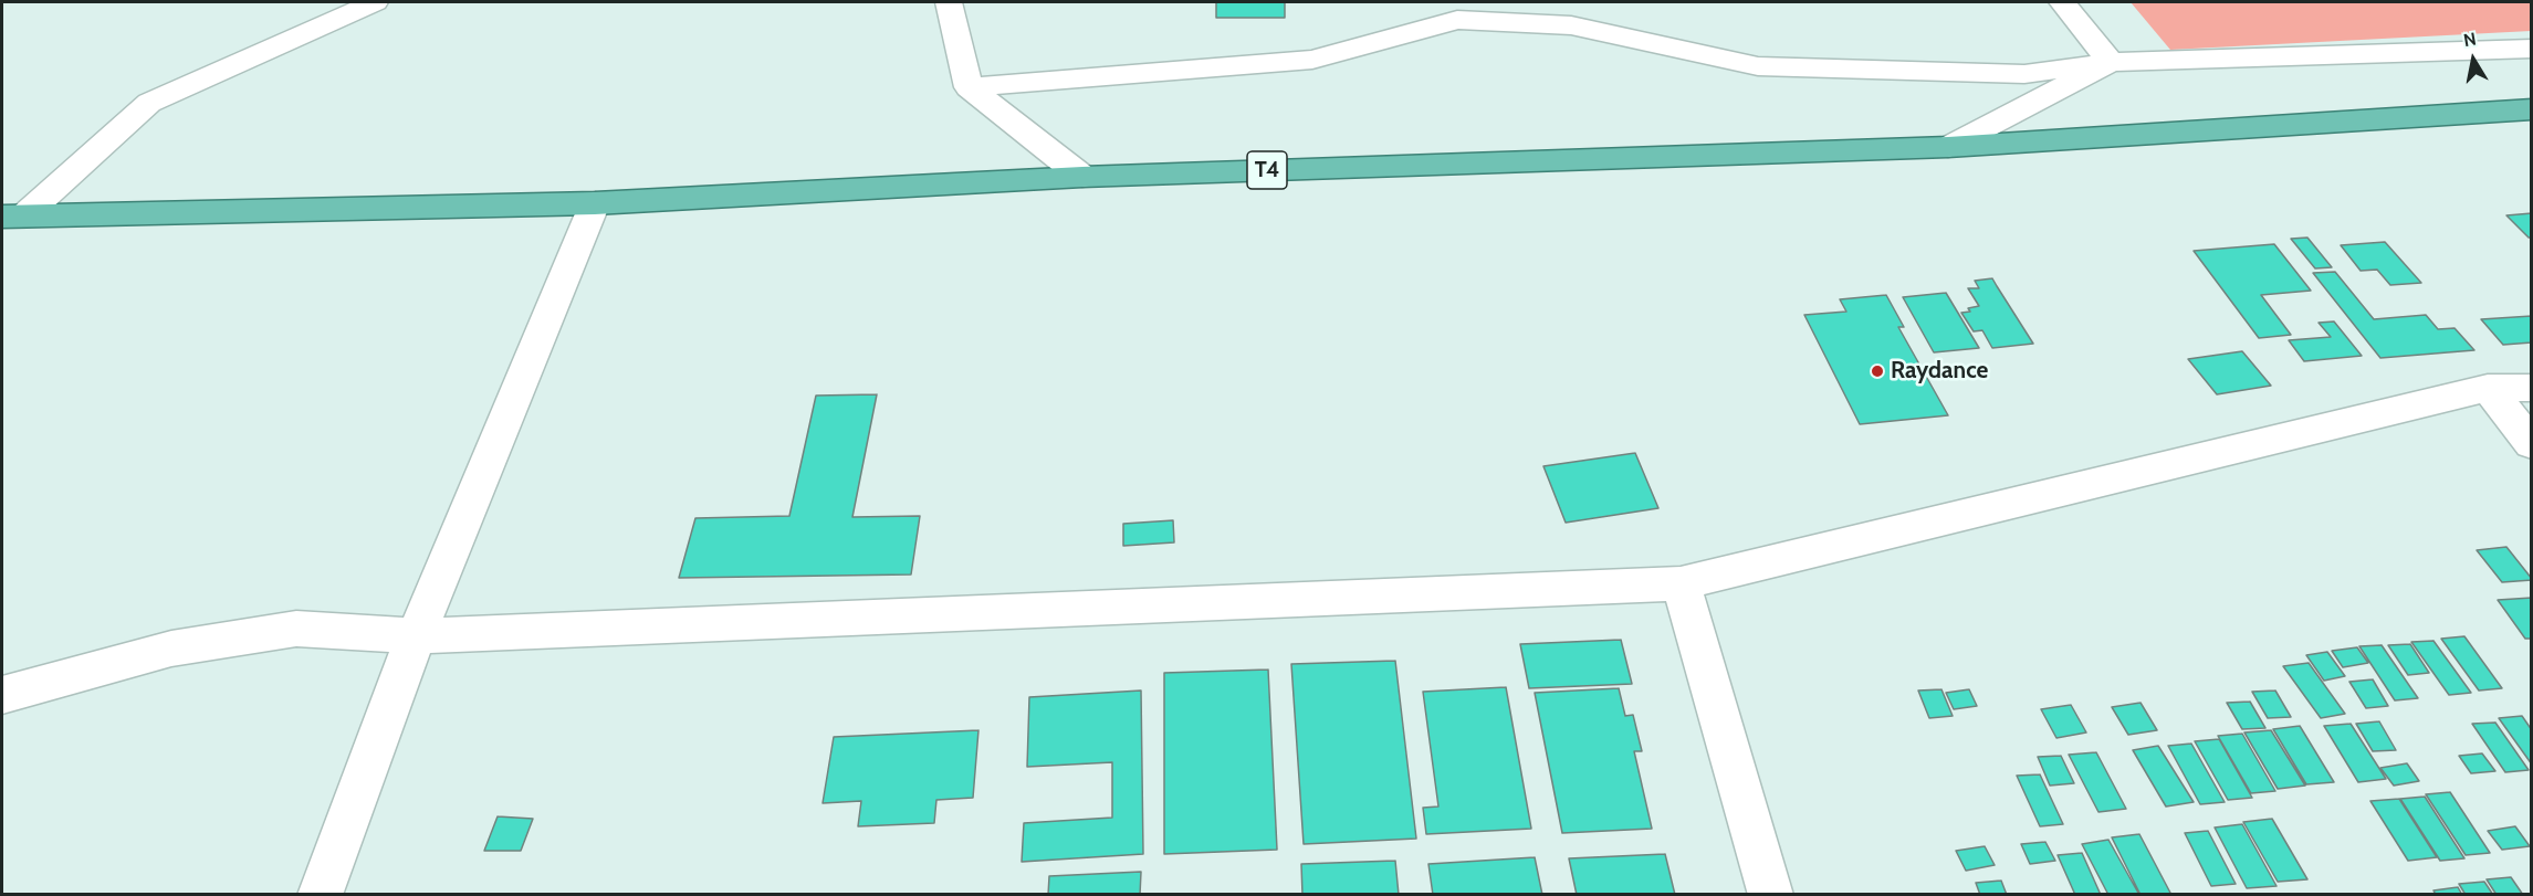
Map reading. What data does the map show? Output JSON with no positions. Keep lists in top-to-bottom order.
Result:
{
  "streets": {
    "highway": ["T4"]
  },
  "places": ["Raydance"],
  "north": "top"
}
